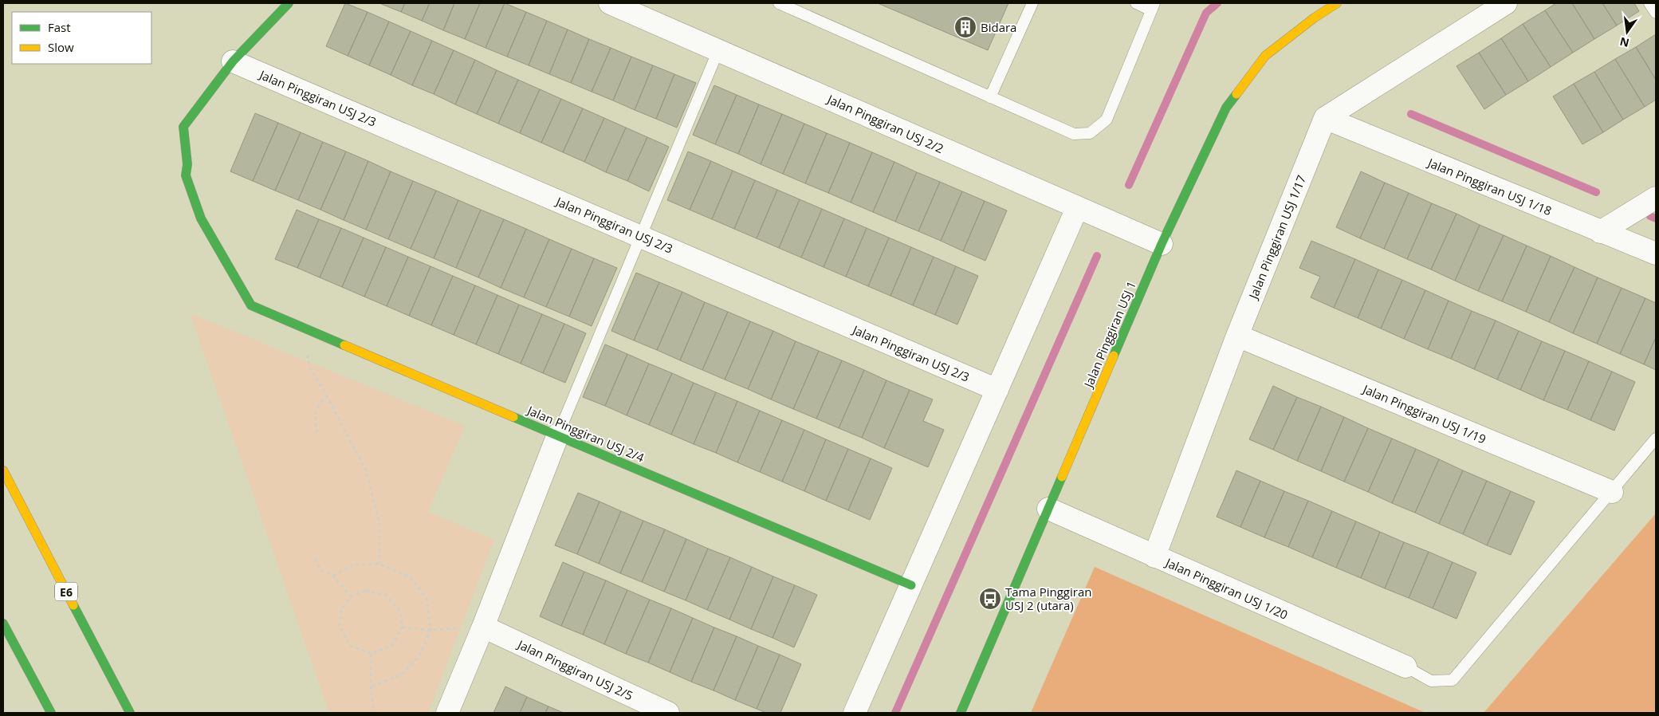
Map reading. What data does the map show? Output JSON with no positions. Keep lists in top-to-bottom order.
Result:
{
  "streets": {
    "main road": ["Jalan Pinggiran USJ 1", "Jalan Pinggiran USJ 2/4", "E6"],
    "street": [
      "Jalan Pinggiran USJ 2/3",
      "Jalan Pinggiran USJ 2/2",
      "Jalan Pinggiran USJ 1/18",
      "Jalan Pinggiran USJ 1/17",
      "Jalan Pinggiran USJ 1/19",
      "Jalan Pinggiran USJ 1/20",
      "Jalan Pinggiran USJ 2/5"
    ]
  },
  "crossings": [
    ["Jalan Pinggiran USJ 2/3", "Jalan Pinggiran USJ 2/4"],
    ["Jalan Pinggiran USJ 2/2", "Jalan Pinggiran USJ 1"],
    ["Jalan Pinggiran USJ 1/18", "Jalan Pinggiran USJ 1/17"],
    ["Jalan Pinggiran USJ 1/17", "Jalan Pinggiran USJ 1/19"],
    ["Jalan Pinggiran USJ 1/17", "Jalan Pinggiran USJ 1/20"],
    ["Jalan Pinggiran USJ 1", "Jalan Pinggiran USJ 1/20"]
  ],
  "places": {
    "building": ["Bidara"],
    "bus stop": ["Tama Pinggiran USJ 2 (utara)"]
  },
  "legend": ["Fast", "Slow"],
  "north": "bottom"
}
